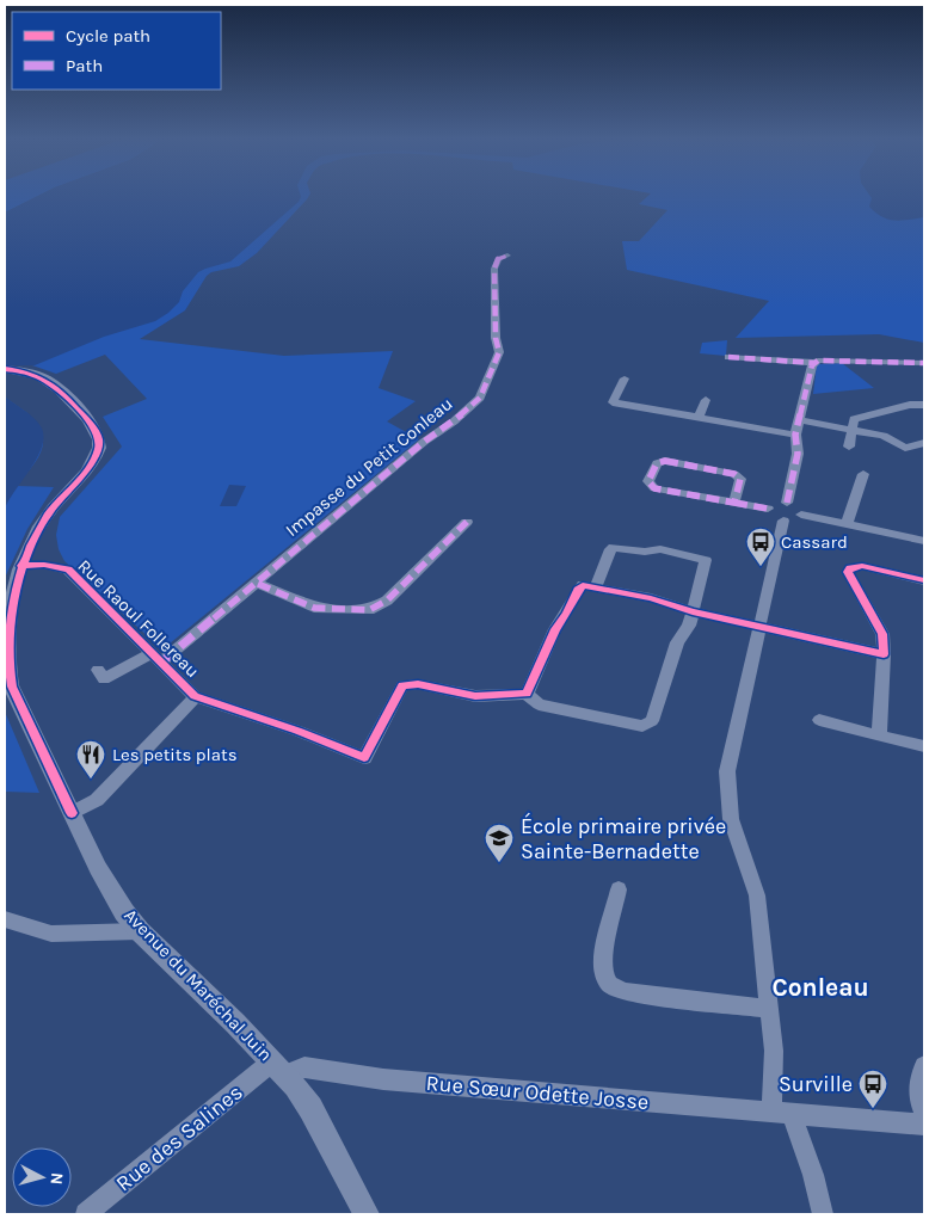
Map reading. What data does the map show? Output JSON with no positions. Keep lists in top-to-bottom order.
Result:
{
  "streets": {
    "street": [
      "Impasse du Petit Conleau",
      "Rue Raoul Follereau",
      "Avenue du Maréchal Juin",
      "Rue Sœur Odette Josse",
      "Rue des Salines"
    ]
  },
  "crossings": [
    ["Impasse du Petit Conleau", "Rue Raoul Follereau"],
    ["Rue Raoul Follereau", "Avenue du Maréchal Juin"],
    ["Avenue du Maréchal Juin", "Rue Sœur Odette Josse"],
    ["Avenue du Maréchal Juin", "Rue des Salines"],
    ["Rue Sœur Odette Josse", "Rue des Salines"]
  ],
  "districts": ["Conleau"],
  "places": {
    "bus stop": ["Cassard", "Surville"],
    "restaurant": ["Les petits plats"],
    "school or university": ["École primaire privée Sainte-Bernadette"]
  },
  "legend": ["Cycle path", "Path"],
  "north": "right"
}
